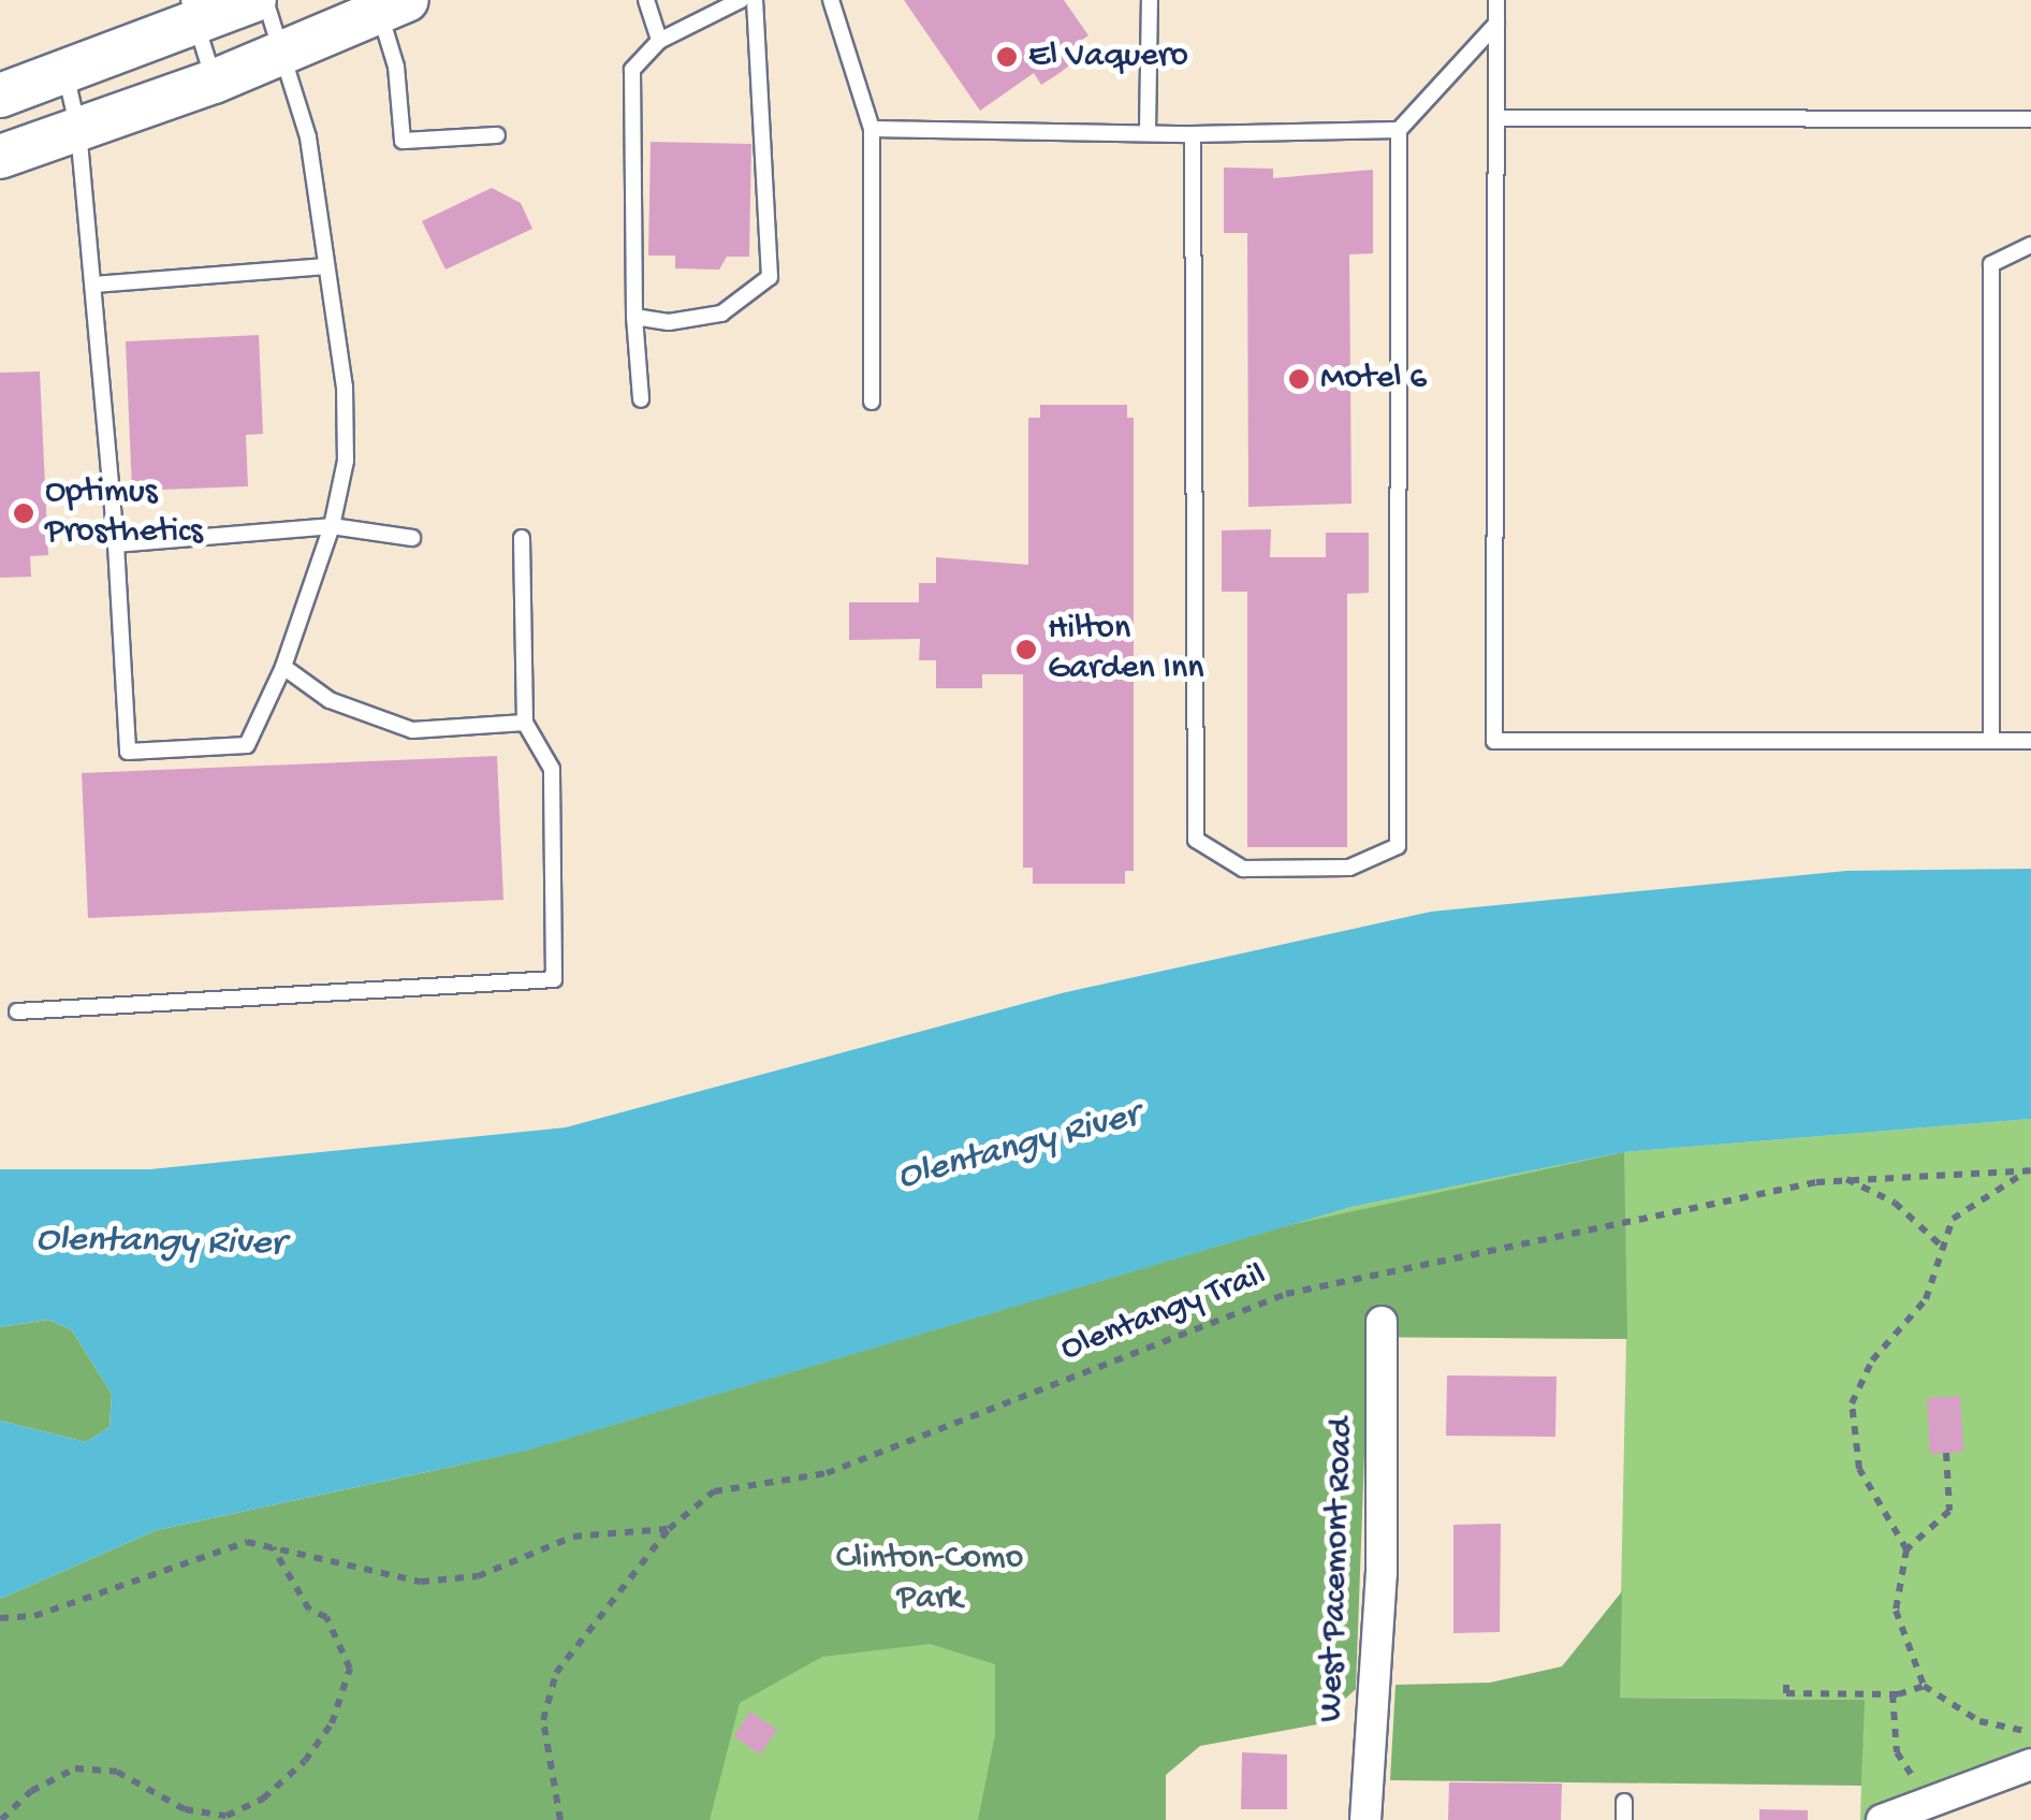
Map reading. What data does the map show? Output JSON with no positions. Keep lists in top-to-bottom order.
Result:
{
  "streets": {
    "street": ["West Pacemont Road"],
    "path": ["Olentangy Trail"]
  },
  "water": ["Olentangy River"],
  "parks": ["Clinton-Como Park"],
  "places": [
    "El Vaquero",
    "Motel 6",
    "Optimus Prosthetics",
    "Hilton Garden Inn"
  ]
}
